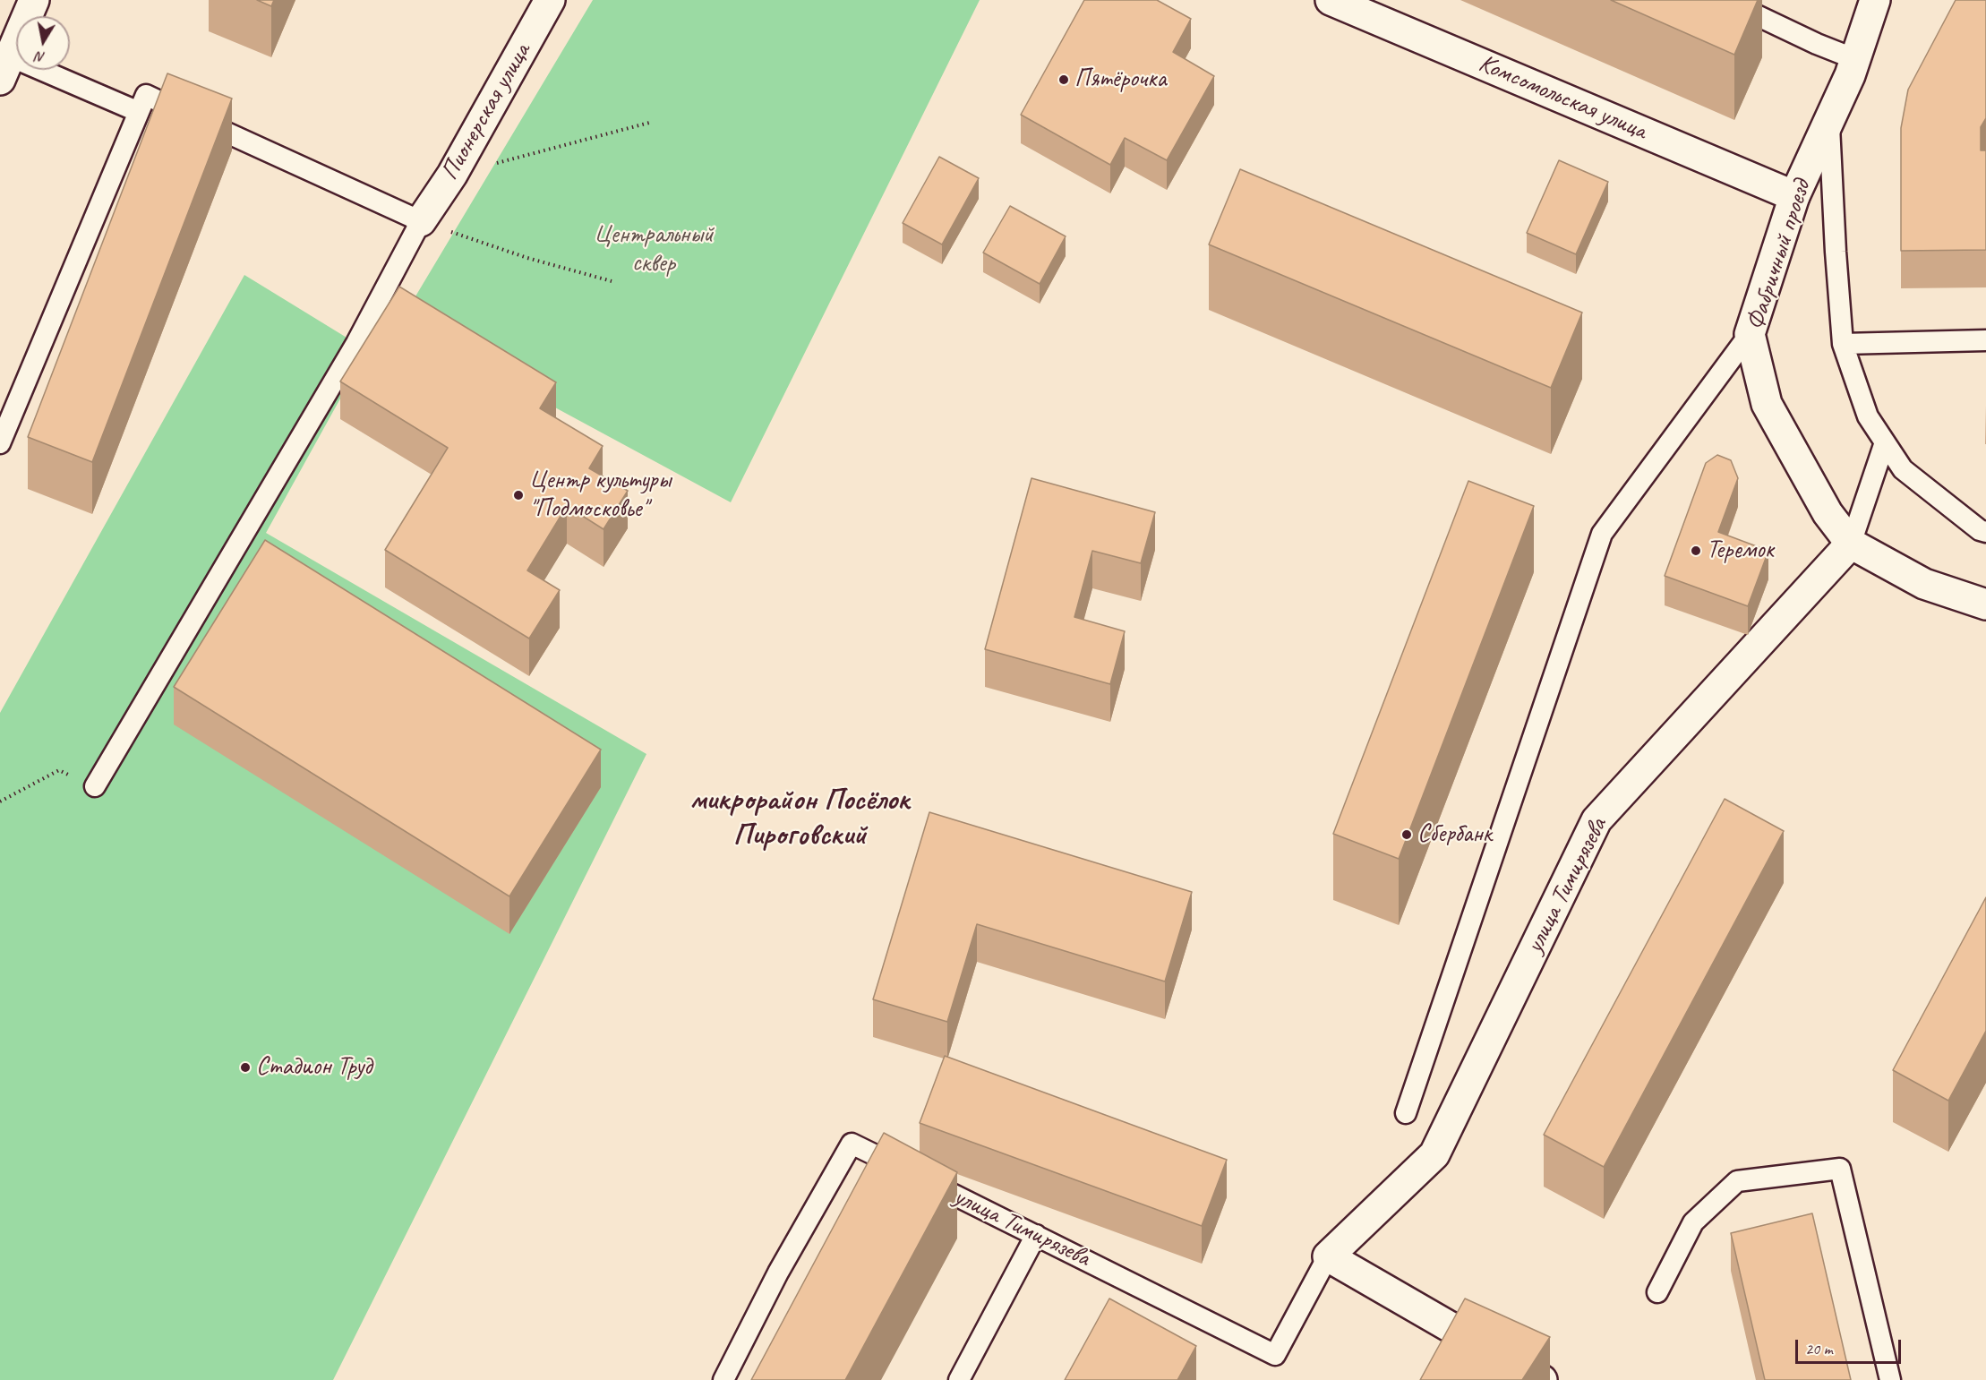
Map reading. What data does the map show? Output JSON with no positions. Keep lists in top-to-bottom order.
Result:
{
  "streets": {
    "street": [
      "Комсомольская улица",
      "Пионерская улица",
      "Фабричный проезд",
      "улица Тимирязева"
    ]
  },
  "crossings": [
    ["Комсомольская улица", "Фабричный проезд"],
    ["Фабричный проезд", "улица Тимирязева"]
  ],
  "districts": ["микрорайон Посёлок Пироговский"],
  "parks": ["Центральный сквер"],
  "places": [
    "Пятёрочка",
    "Центр культуры \"Подмосковье\"",
    "Теремок",
    "Сбербанк",
    "Стадион Труд"
  ],
  "scale_bar": "20 m",
  "north": "bottom"
}
